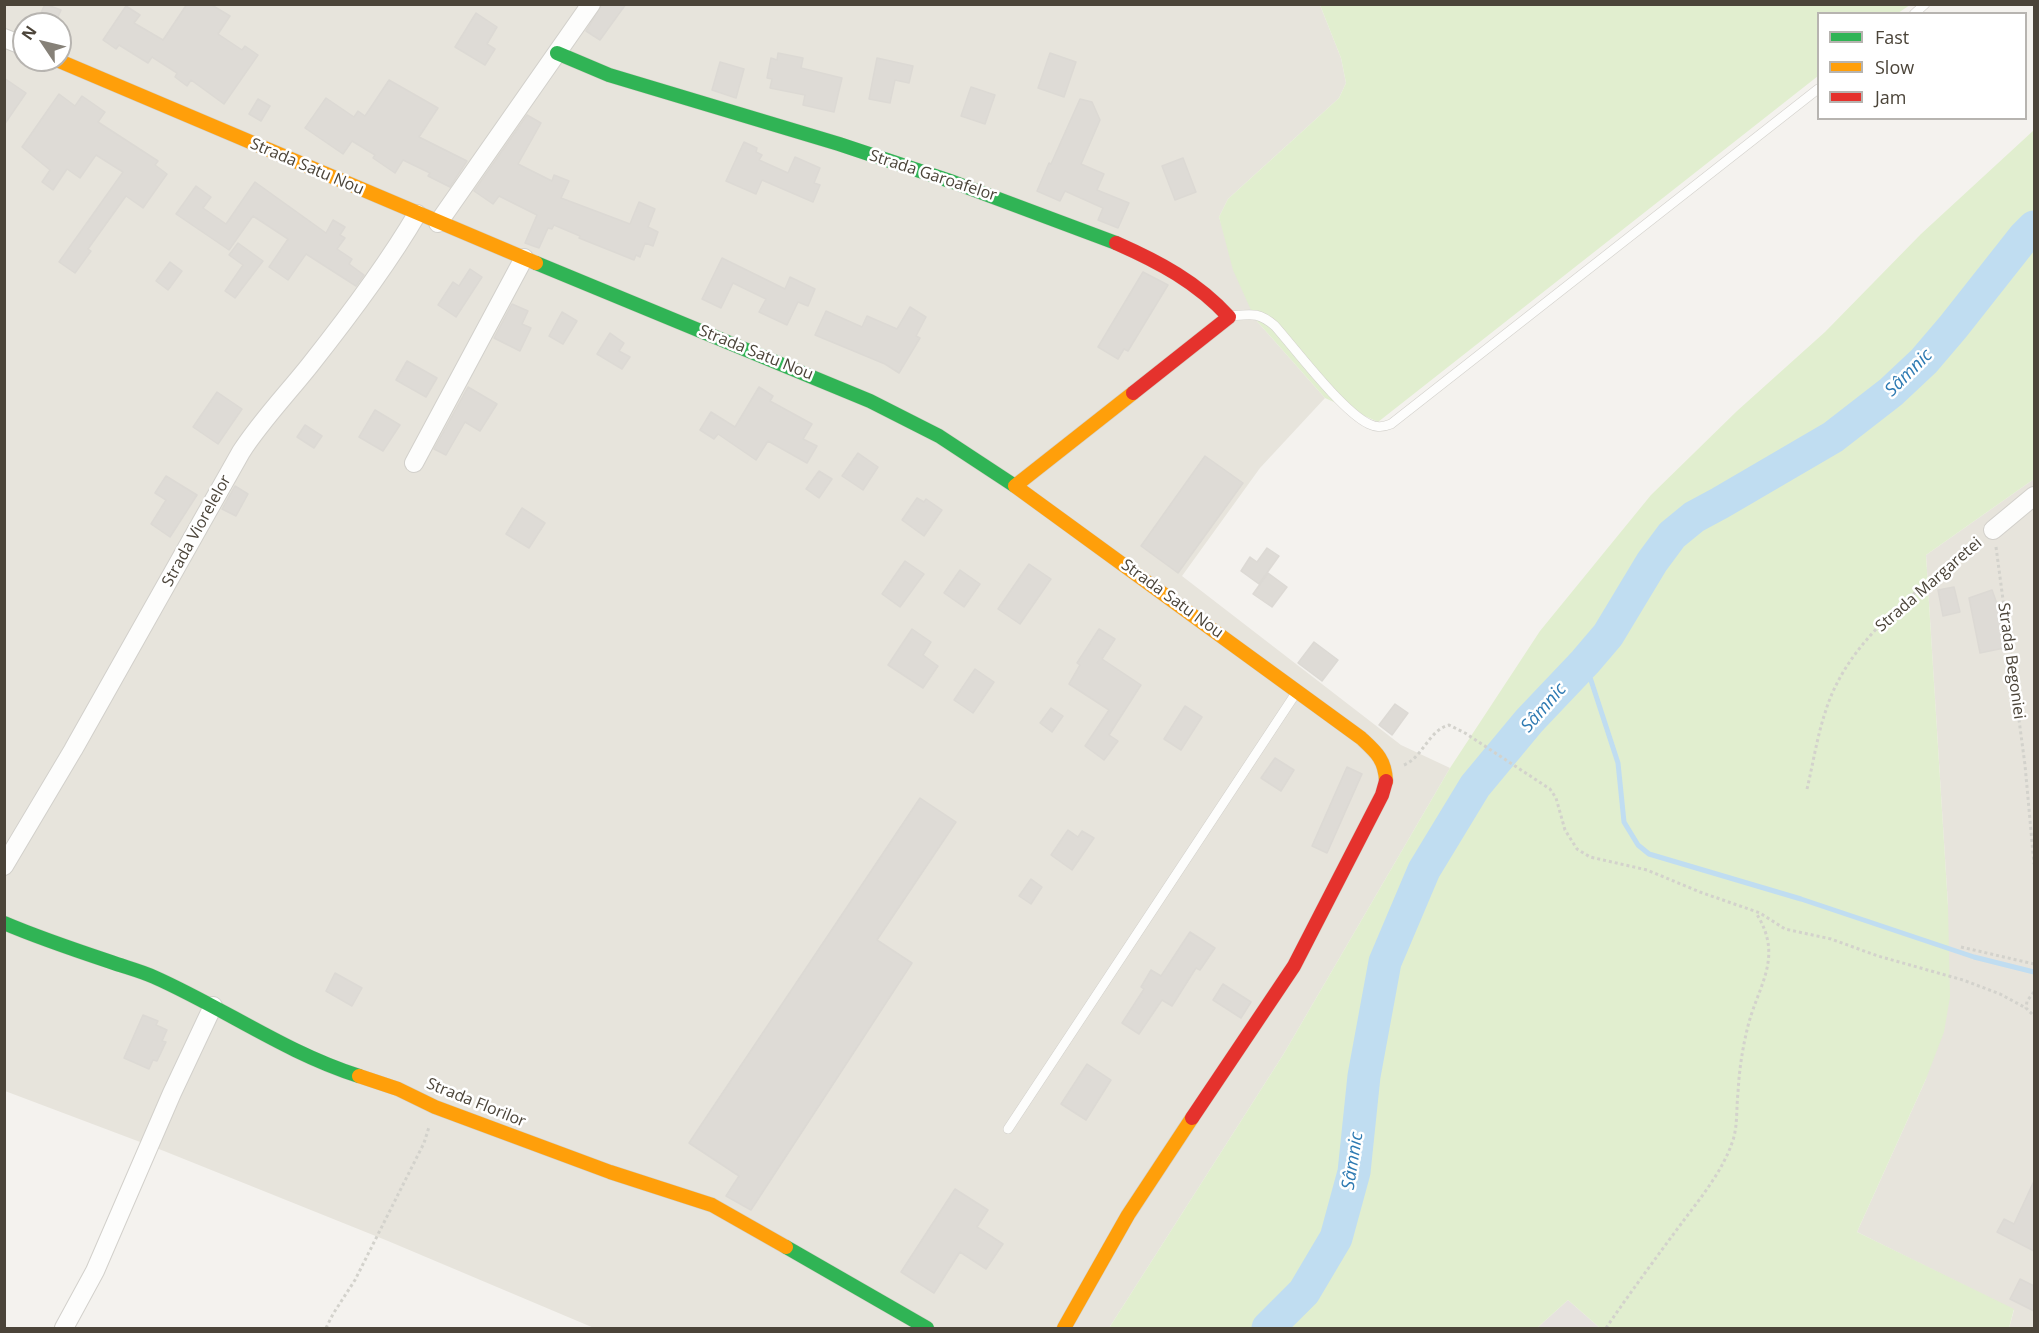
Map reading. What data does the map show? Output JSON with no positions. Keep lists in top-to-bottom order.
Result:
{
  "streets": {
    "street": [
      "Strada Satu Nou",
      "Strada Garoafelor",
      "Strada Viorelelor",
      "Strada Margaretei",
      "Strada Florilor"
    ],
    "path": ["Strada Begoniei"]
  },
  "crossings": [
    ["Strada Satu Nou", "Strada Viorelelor"],
    ["Strada Margaretei", "Strada Begoniei"]
  ],
  "water": ["Sâmnic"],
  "legend": ["Fast", "Slow", "Jam"],
  "north": "top left"
}
